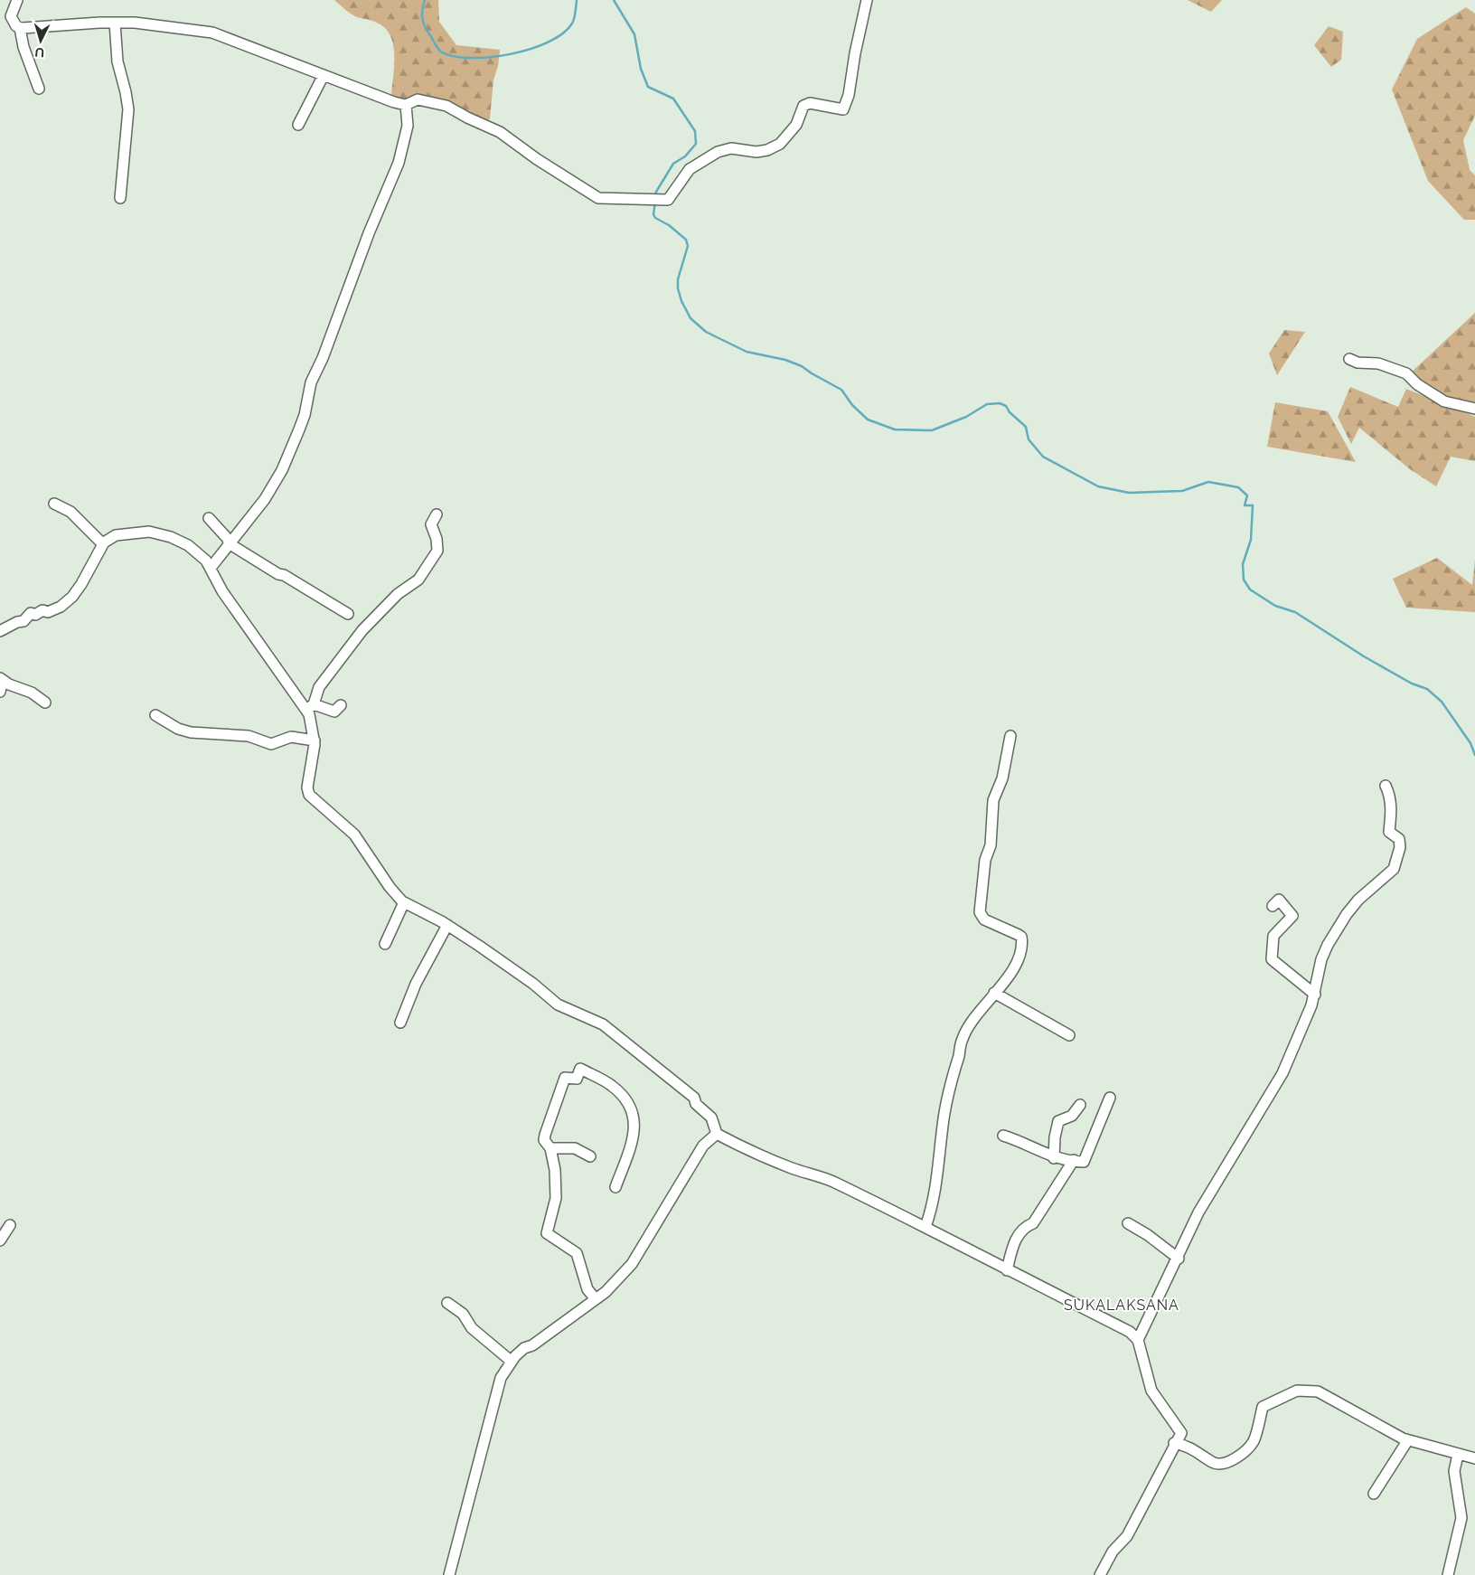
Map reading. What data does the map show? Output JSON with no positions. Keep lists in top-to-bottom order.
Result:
{
  "districts": ["SUKALAKSANA"],
  "north": "bottom"
}
